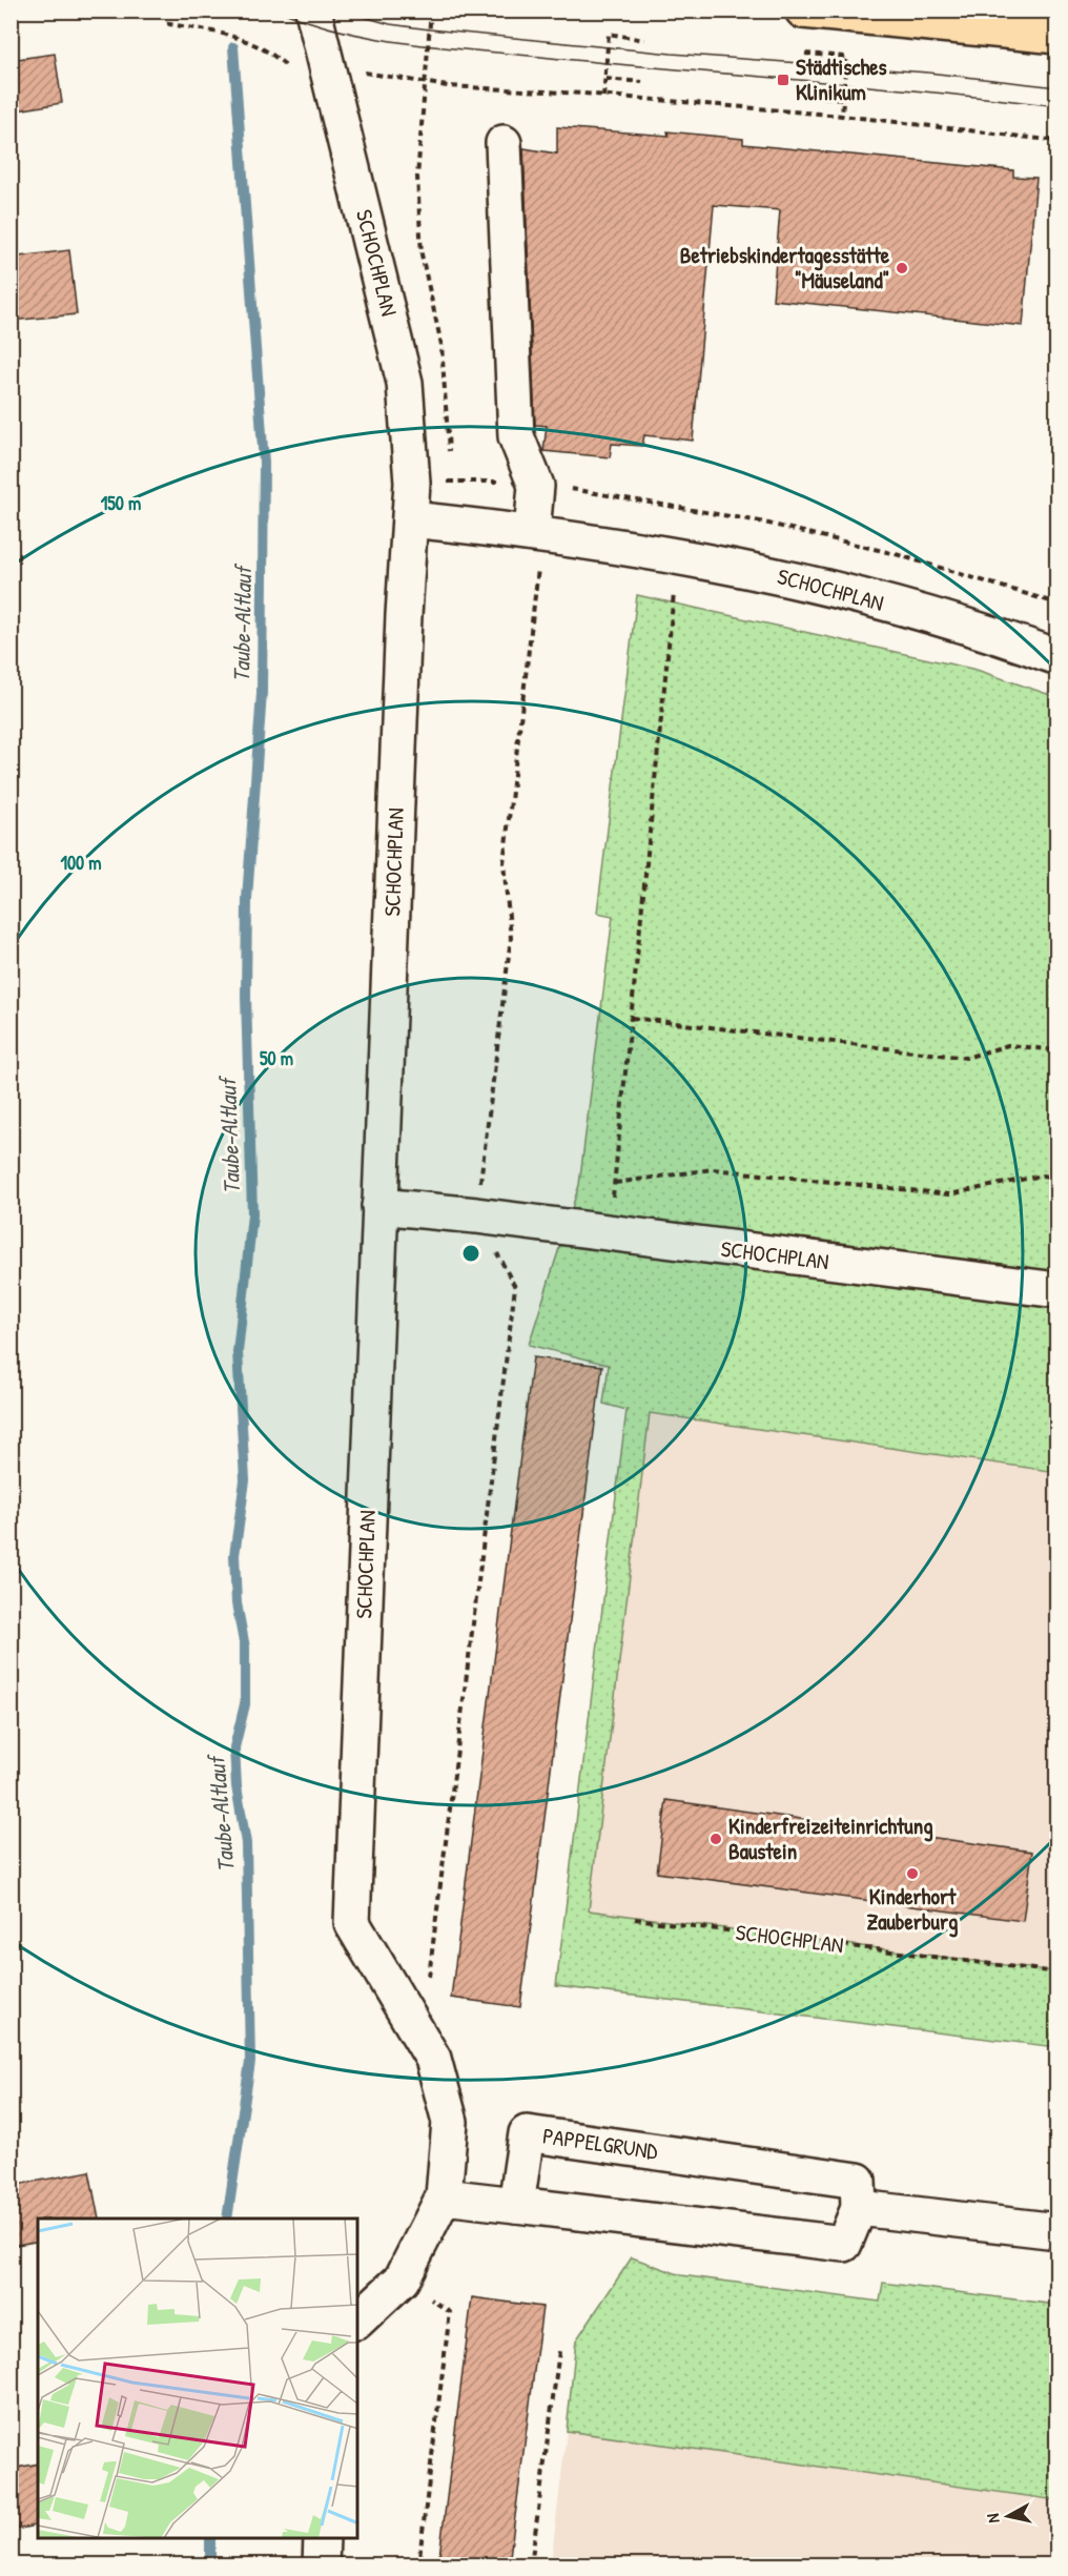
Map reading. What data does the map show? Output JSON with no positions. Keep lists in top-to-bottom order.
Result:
{
  "streets": {
    "street": ["SCHOCHPLAN", "PAPPELGRUND"]
  },
  "water": ["Taube-Altlauf"],
  "places": {
    "transit": ["Städtisches Klinikum"],
    "other": ["Betriebskindertagesstätte \"Mäuseland\"", "Kinderfreizeiteinrichtung Baustein", "Kinderhort Zauberburg"]
  },
  "north": "left",
  "rings": ["150 m", "100 m", "50 m"]
}
